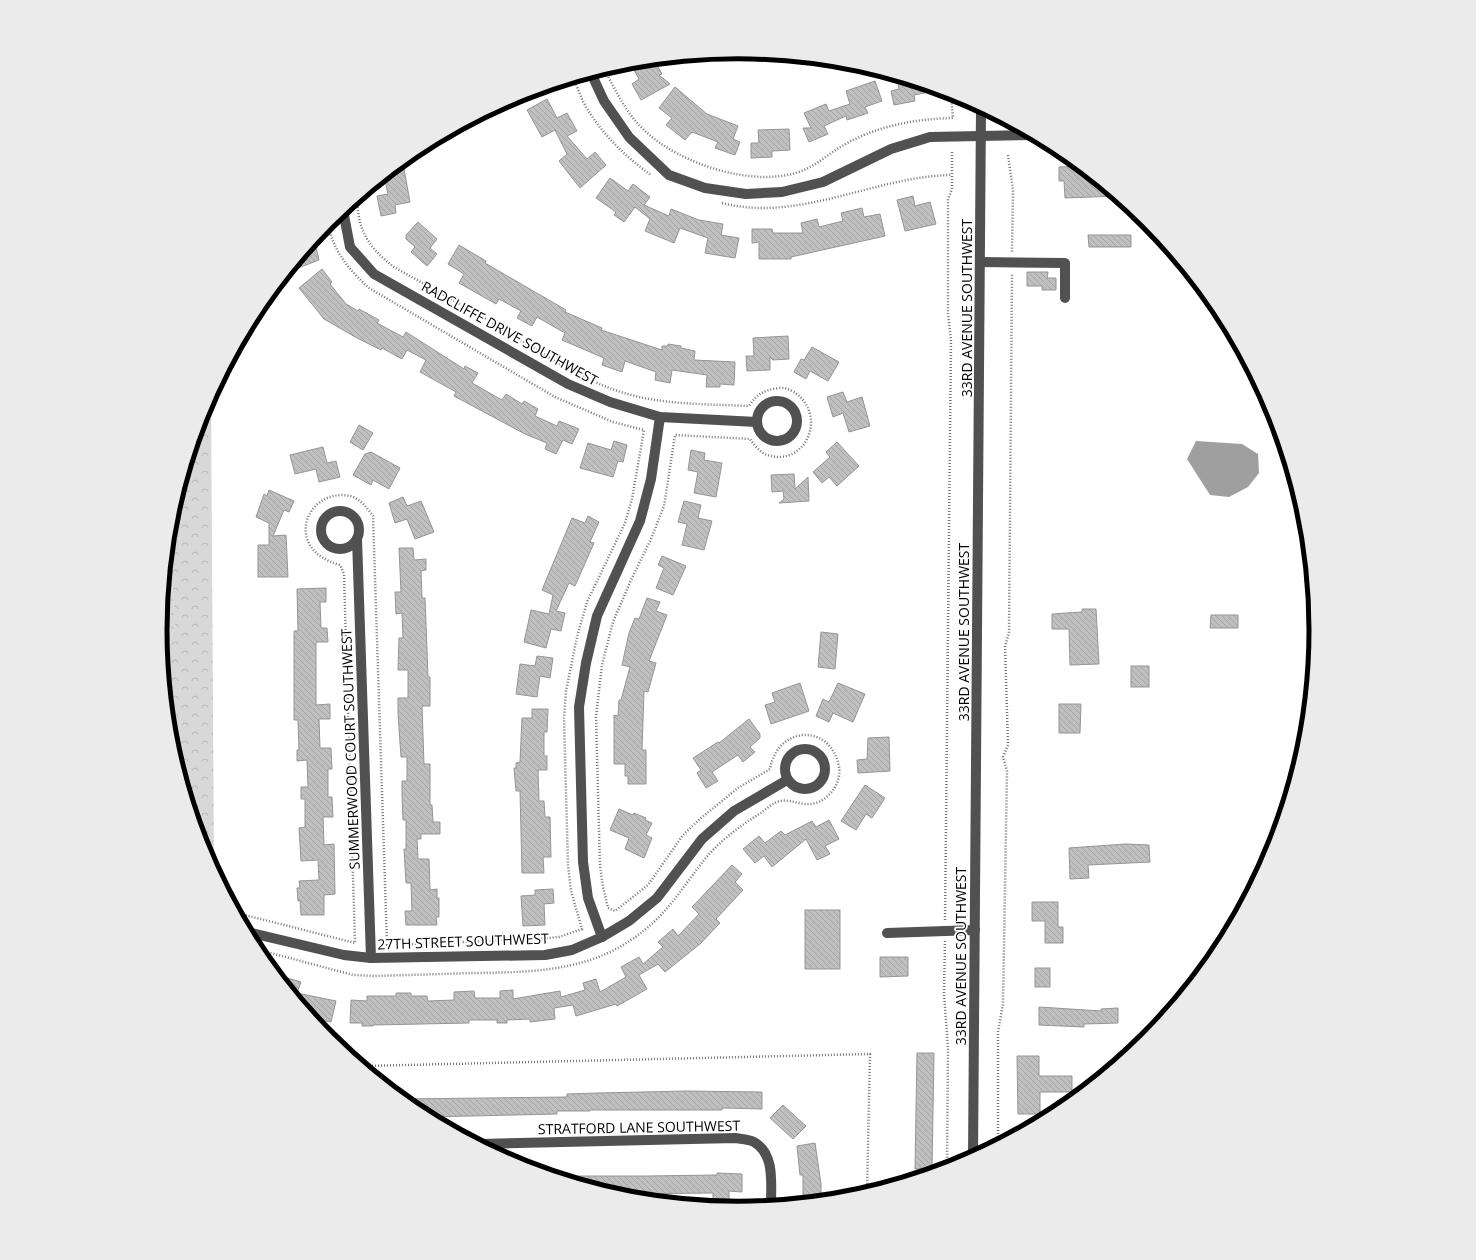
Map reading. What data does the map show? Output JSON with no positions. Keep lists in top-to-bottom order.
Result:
{
  "streets": {
    "street": [
      "33RD AVENUE SOUTHWEST",
      "RADCLIFFE DRIVE SOUTHWEST",
      "SUMMERWOOD COURT SOUTHWEST",
      "27TH STREET SOUTHWEST",
      "STRATFORD LANE SOUTHWEST"
    ]
  },
  "crossings": [
    ["SUMMERWOOD COURT SOUTHWEST", "27TH STREET SOUTHWEST"]
  ]
}
